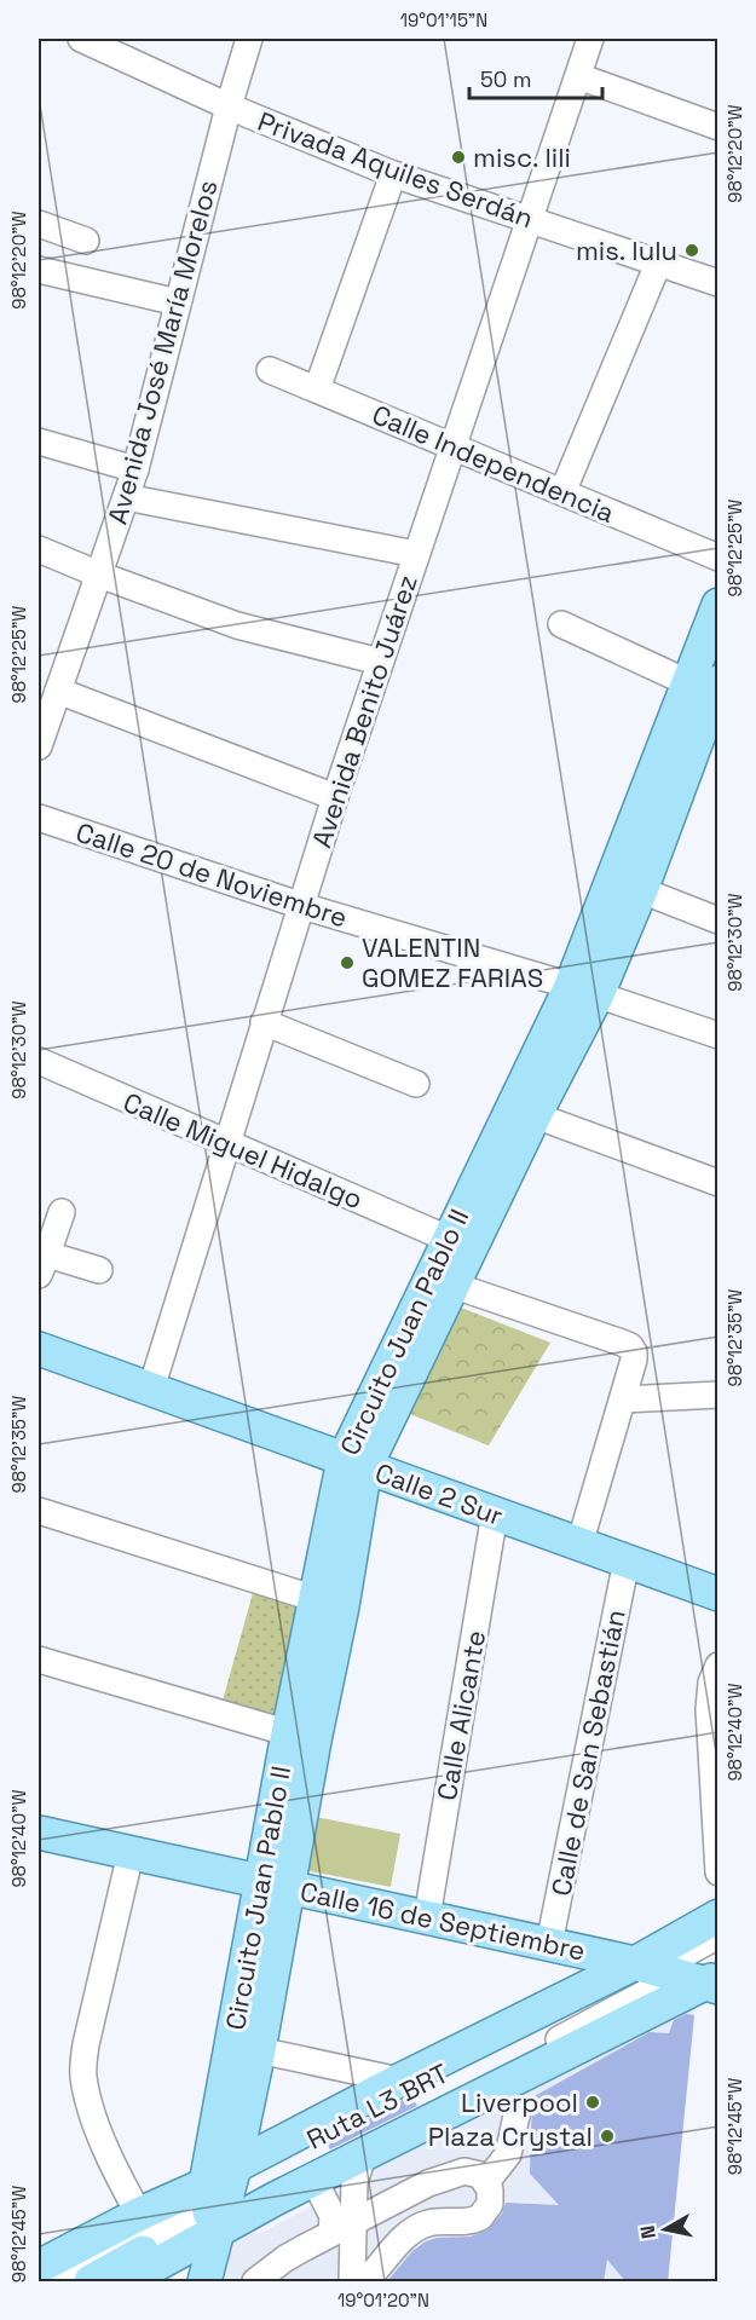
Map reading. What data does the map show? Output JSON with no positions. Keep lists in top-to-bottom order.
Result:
{
  "streets": {
    "main road": ["Circuito Juan Pablo II", "Calle 2 Sur", "Calle 16 de Septiembre"],
    "street": [
      "Privada Aquiles Serdán",
      "Avenida José María Morelos",
      "Calle Independencia",
      "Avenida Benito Juárez",
      "Calle 20 de Noviembre",
      "Calle Miguel Hidalgo",
      "Calle Alicante",
      "Calle de San Sebastián"
    ]
  },
  "crossings": [
    ["Privada Aquiles Serdán", "Avenida José María Morelos"],
    ["Privada Aquiles Serdán", "Avenida Benito Juárez"],
    ["Calle Independencia", "Avenida Benito Juárez"],
    ["Avenida Benito Juárez", "Calle 20 de Noviembre"],
    ["Avenida Benito Juárez", "Calle Miguel Hidalgo"],
    ["Avenida Benito Juárez", "Calle 2 Sur"],
    ["Calle 20 de Noviembre", "Circuito Juan Pablo II"],
    ["Calle Miguel Hidalgo", "Circuito Juan Pablo II"],
    ["Circuito Juan Pablo II", "Calle 2 Sur"],
    ["Circuito Juan Pablo II", "Calle 16 de Septiembre"],
    ["Calle 2 Sur", "Calle Alicante"],
    ["Calle 2 Sur", "Calle de San Sebastián"],
    ["Calle Alicante", "Calle 16 de Septiembre"],
    ["Calle de San Sebastián", "Calle 16 de Septiembre"]
  ],
  "places": [
    "misc. lili",
    "mis. lulu",
    "VALENTIN GOMEZ FARIAS",
    "Liverpool",
    "Plaza Crystal"
  ],
  "scale_bar": "50 m",
  "north": "left",
  "coordinates": [
    "19°01'15\"N",
    "98°12'20\"W",
    "98°12'25\"W",
    "98°12'30\"W",
    "98°12'35\"W",
    "98°12'40\"W",
    "98°12'45\"W",
    "19°01'20\"N"
  ]
}
